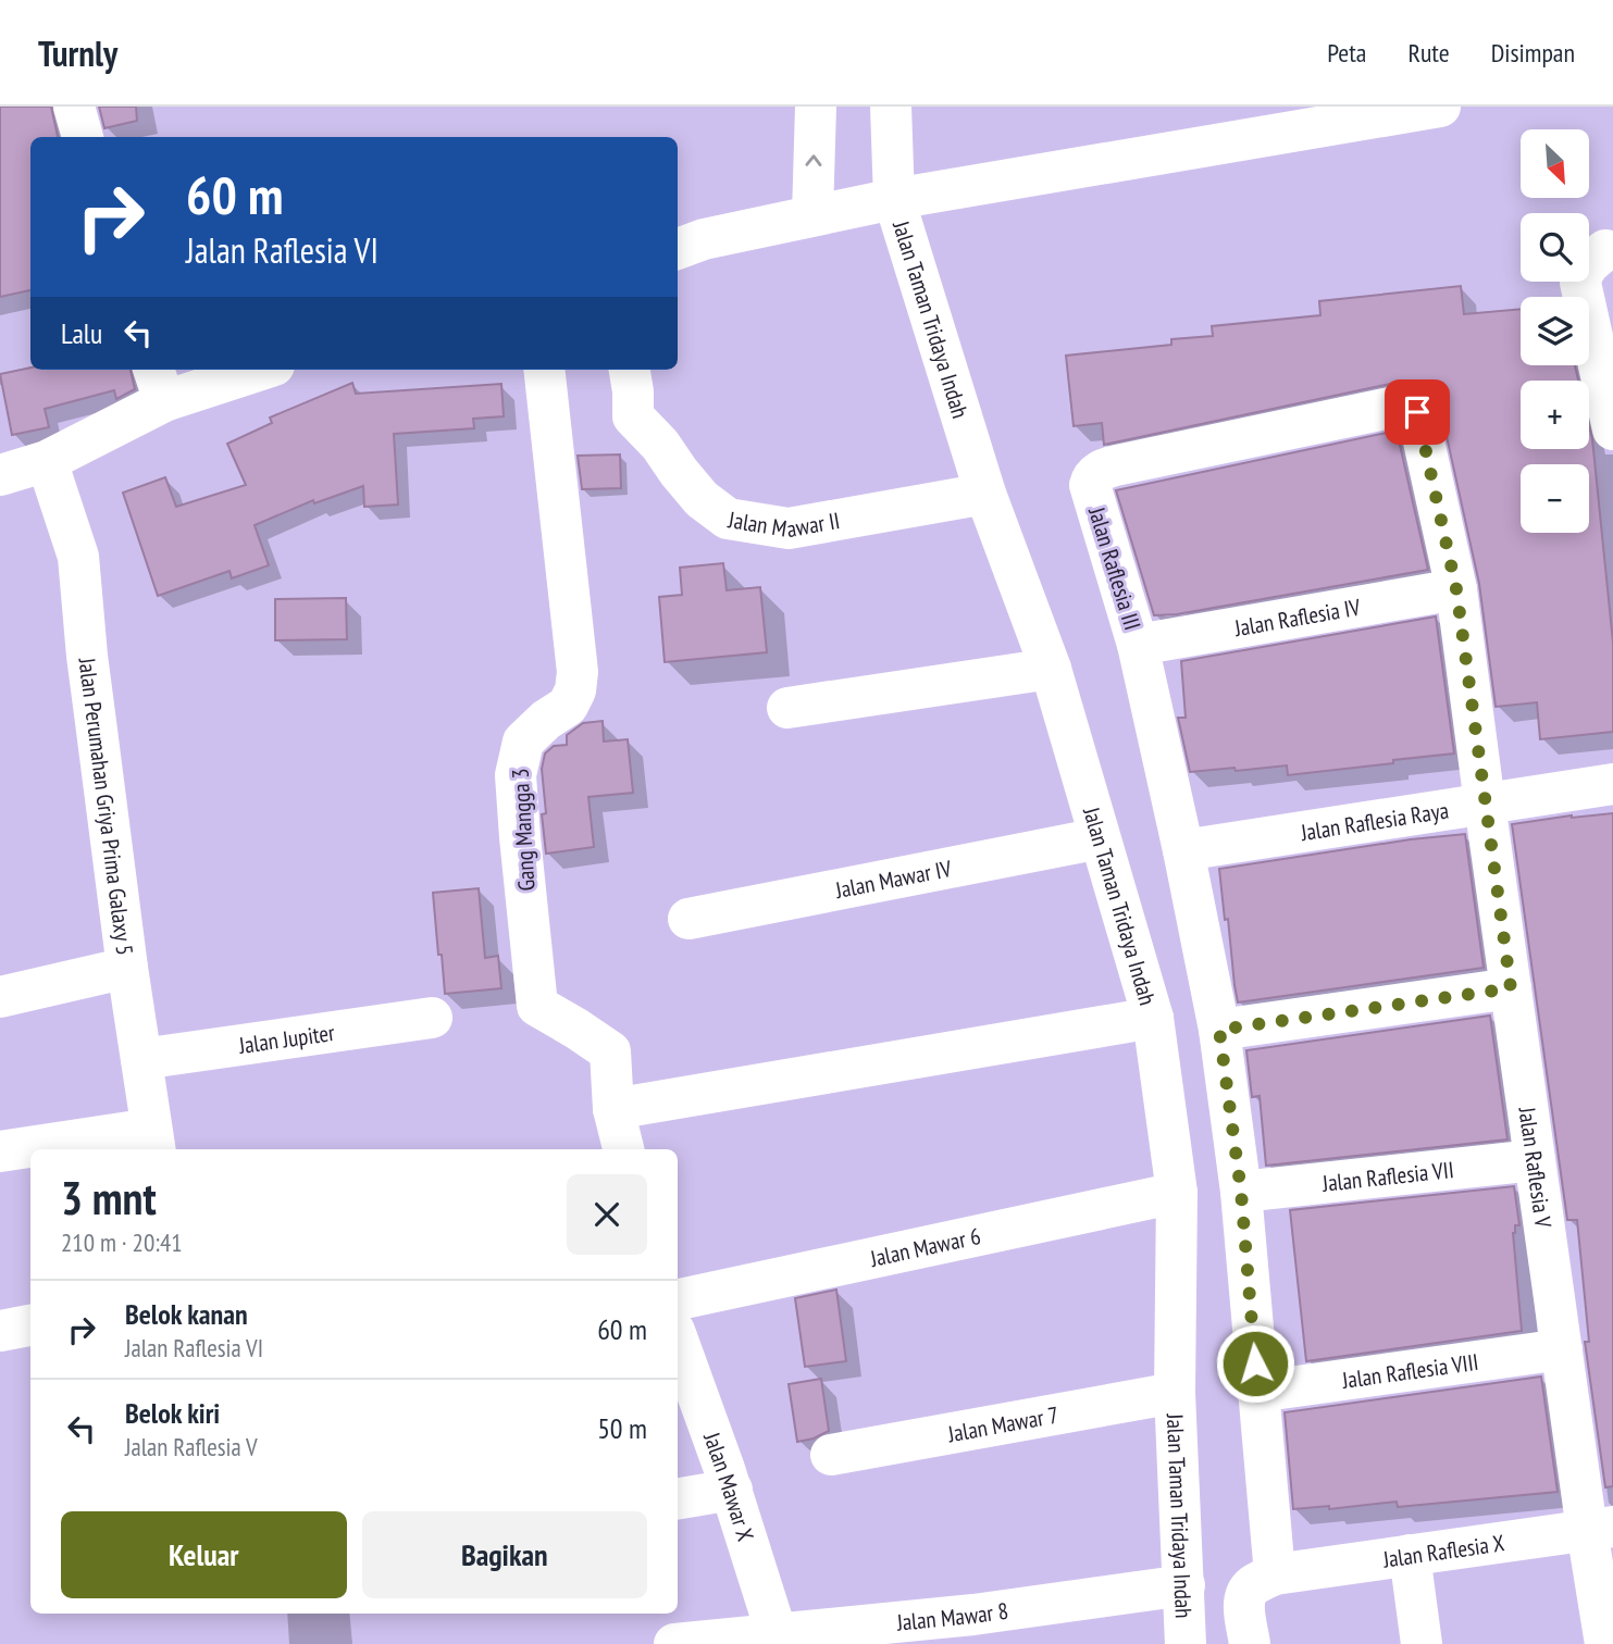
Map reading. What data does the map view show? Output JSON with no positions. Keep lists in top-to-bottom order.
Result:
{
  "streets": {
    "street": [
      "Jalan Taman Tridaya Indah",
      "Jalan Mawar II",
      "Jalan Raflesia III",
      "Jalan Raflesia IV",
      "Jalan Perumahan Griya Prima Galaxy 5",
      "Jalan Raflesia Raya",
      "Gang Mangga 3",
      "Jalan Mawar IV",
      "Jalan Jupiter",
      "Jalan Raflesia V",
      "Jalan Raflesia VII",
      "Jalan Mawar 6",
      "Jalan Raflesia VIII",
      "Jalan Mawar 7",
      "Jalan Mawar X",
      "Jalan Raflesia X",
      "Jalan Mawar 8"
    ]
  },
  "crossings": [
    ["Jalan Taman Tridaya Indah", "Jalan Mawar II"],
    ["Jalan Taman Tridaya Indah", "Jalan Mawar IV"],
    ["Jalan Taman Tridaya Indah", "Jalan Mawar 6"],
    ["Jalan Taman Tridaya Indah", "Jalan Mawar 7"],
    ["Jalan Taman Tridaya Indah", "Jalan Mawar 8"],
    ["Jalan Raflesia III", "Jalan Raflesia IV"],
    ["Jalan Raflesia III", "Jalan Raflesia Raya"],
    ["Jalan Raflesia III", "Jalan Raflesia V"],
    ["Jalan Raflesia III", "Jalan Raflesia VII"],
    ["Jalan Raflesia III", "Jalan Raflesia VIII"],
    ["Jalan Raflesia III", "Jalan Raflesia X"],
    ["Jalan Raflesia IV", "Jalan Raflesia V"],
    ["Jalan Perumahan Griya Prima Galaxy 5", "Jalan Jupiter"],
    ["Jalan Raflesia Raya", "Jalan Raflesia V"],
    ["Jalan Raflesia V", "Jalan Raflesia VII"],
    ["Jalan Raflesia V", "Jalan Raflesia VIII"],
    ["Jalan Raflesia V", "Jalan Raflesia X"],
    ["Jalan Mawar X", "Jalan Mawar 8"]
  ],
  "north": "bottom right",
  "page": {
    "header": "Turnly",
    "nav": ["Peta", "Rute", "Disimpan"],
    "map_buttons": ["+", "−"],
    "turn": ["60 m", "Jalan Raflesia VI"],
    "then": "Lalu",
    "heading": ["3 mnt", "210 m · 20:41"],
    "list": [
      {
        "name": "Belok kanan",
        "note": "Jalan Raflesia VI",
        "value": "60 m"
      },
      {
        "name": "Belok kiri",
        "note": "Jalan Raflesia V",
        "value": "50 m"
      }
    ],
    "buttons": ["Keluar", "Bagikan"]
  }
}
